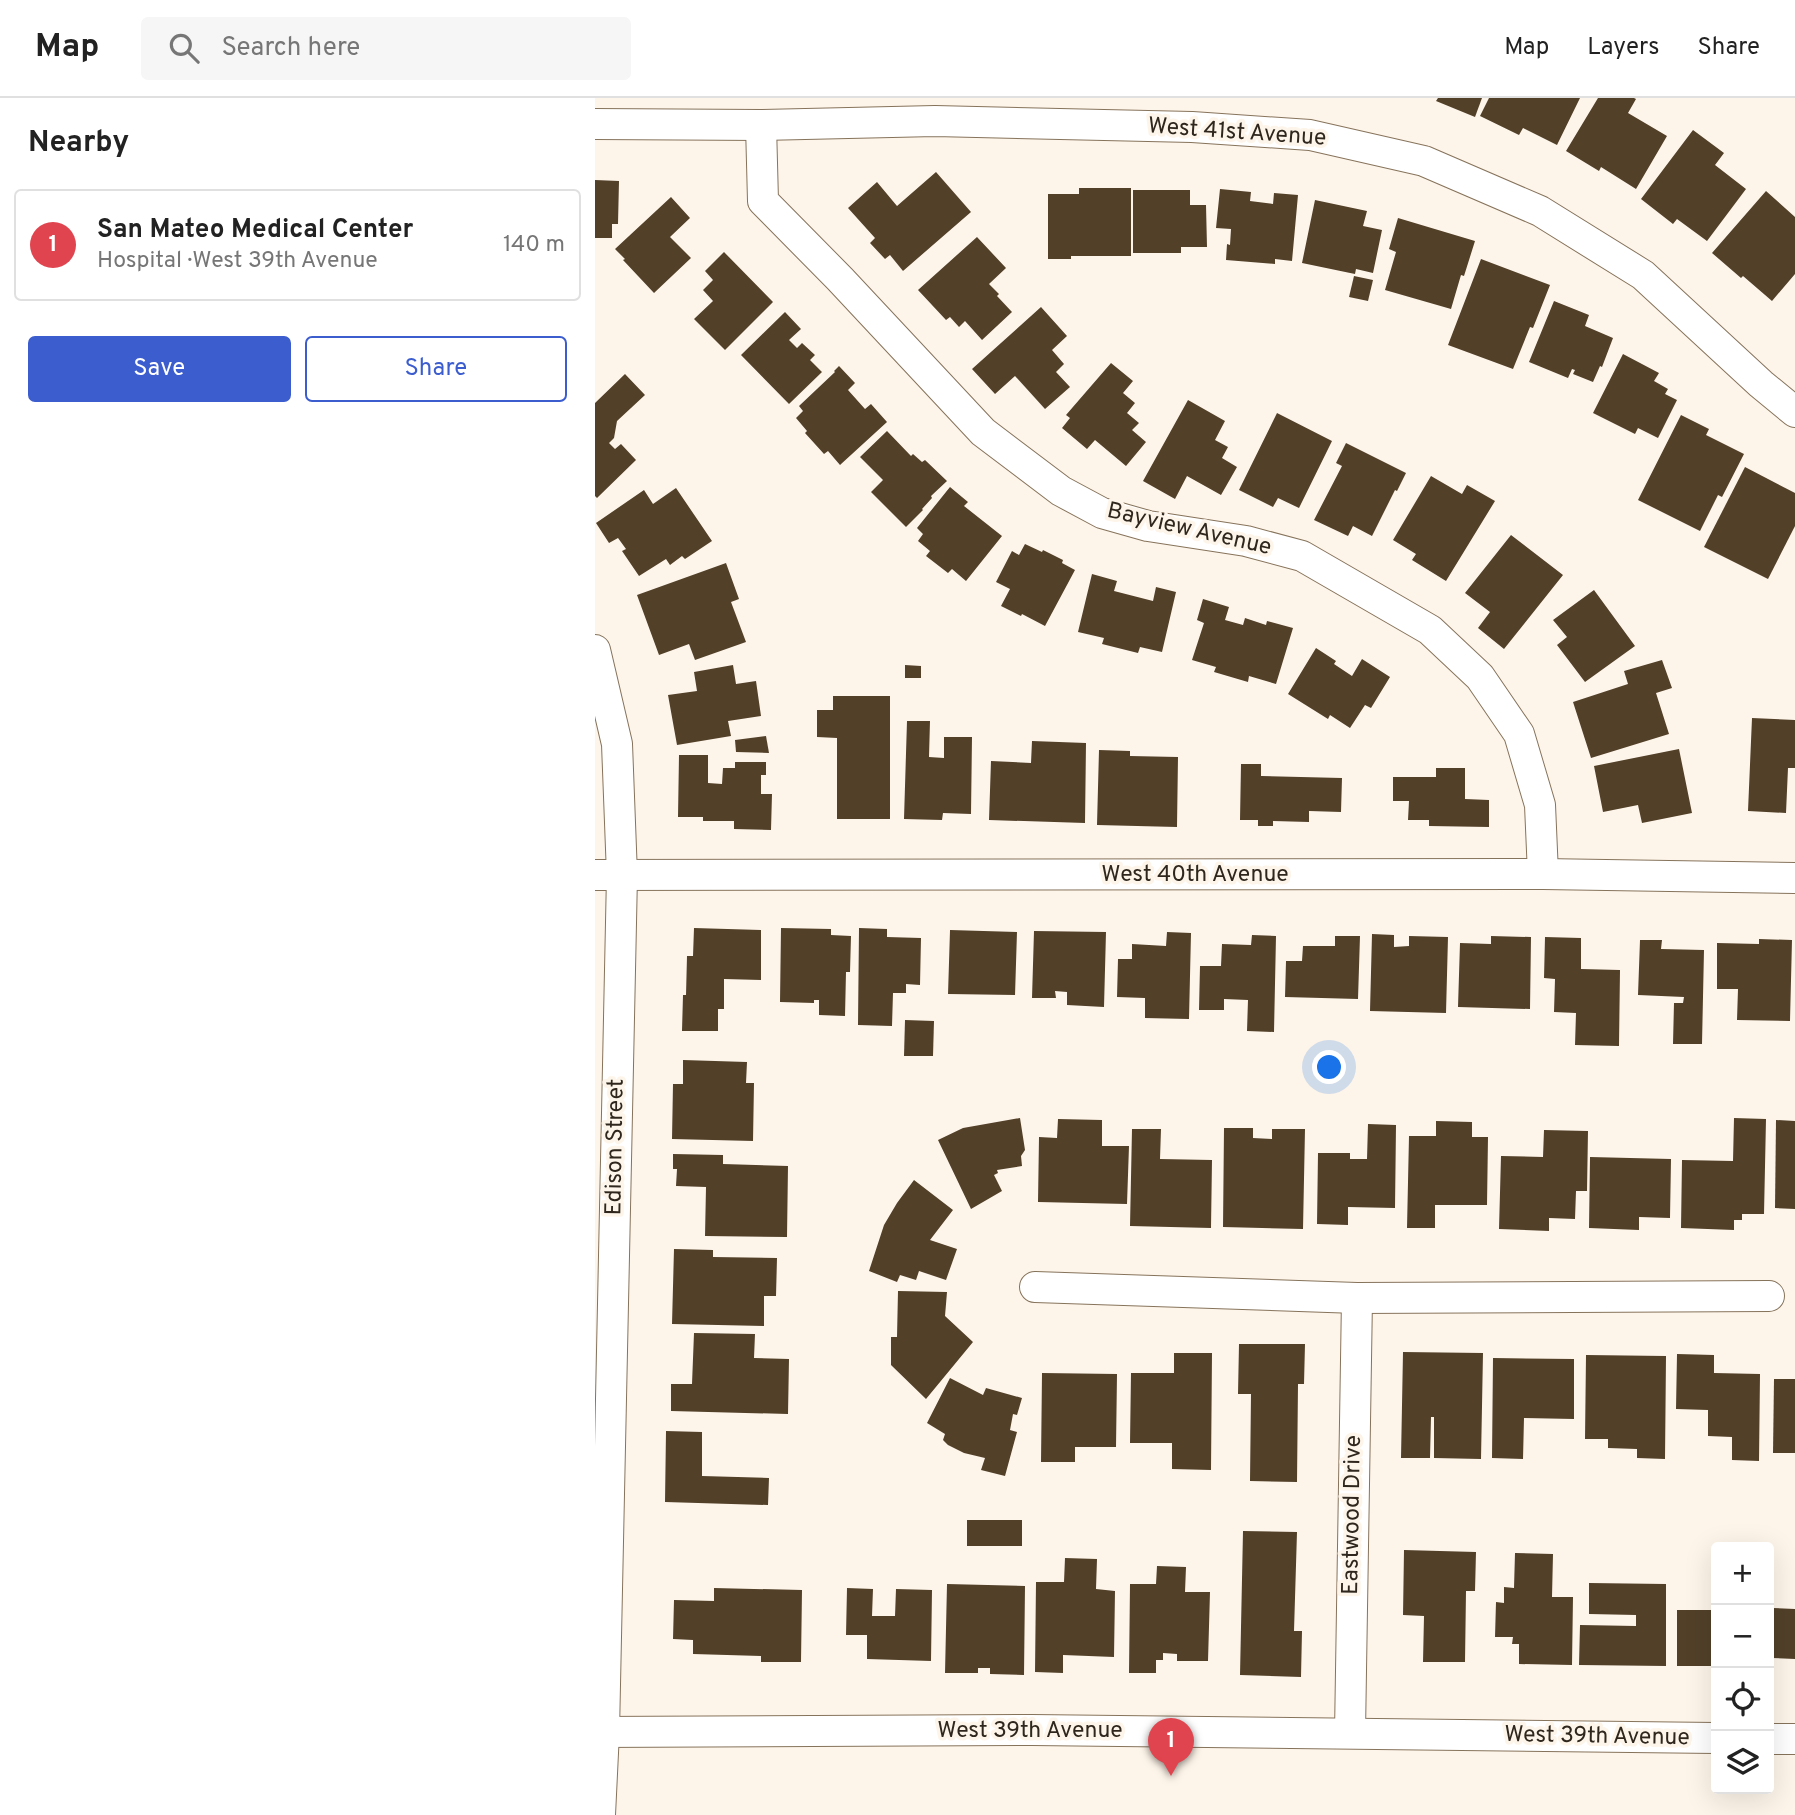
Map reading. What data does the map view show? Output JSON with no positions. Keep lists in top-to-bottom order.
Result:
{
  "streets": {
    "street": [
      "West 41st Avenue",
      "Bayview Avenue",
      "West 40th Avenue",
      "Edison Street",
      "Eastwood Drive",
      "West 39th Avenue"
    ]
  },
  "crossings": [
    ["West 41st Avenue", "Bayview Avenue"],
    ["Bayview Avenue", "West 40th Avenue"],
    ["West 40th Avenue", "Edison Street"],
    ["Edison Street", "West 39th Avenue"],
    ["Eastwood Drive", "West 39th Avenue"]
  ],
  "page": {
    "header": "Map",
    "search": "Search here",
    "nav": ["Map", "Layers", "Share"],
    "heading": "Nearby",
    "list": [
      {
        "mark": "1",
        "name": "San Mateo Medical Center",
        "note": "Hospital · West 39th Avenue",
        "value": "140 m"
      }
    ],
    "buttons": ["Save", "Share"],
    "map_buttons": ["+", "−"],
    "pins": "1"
  }
}
